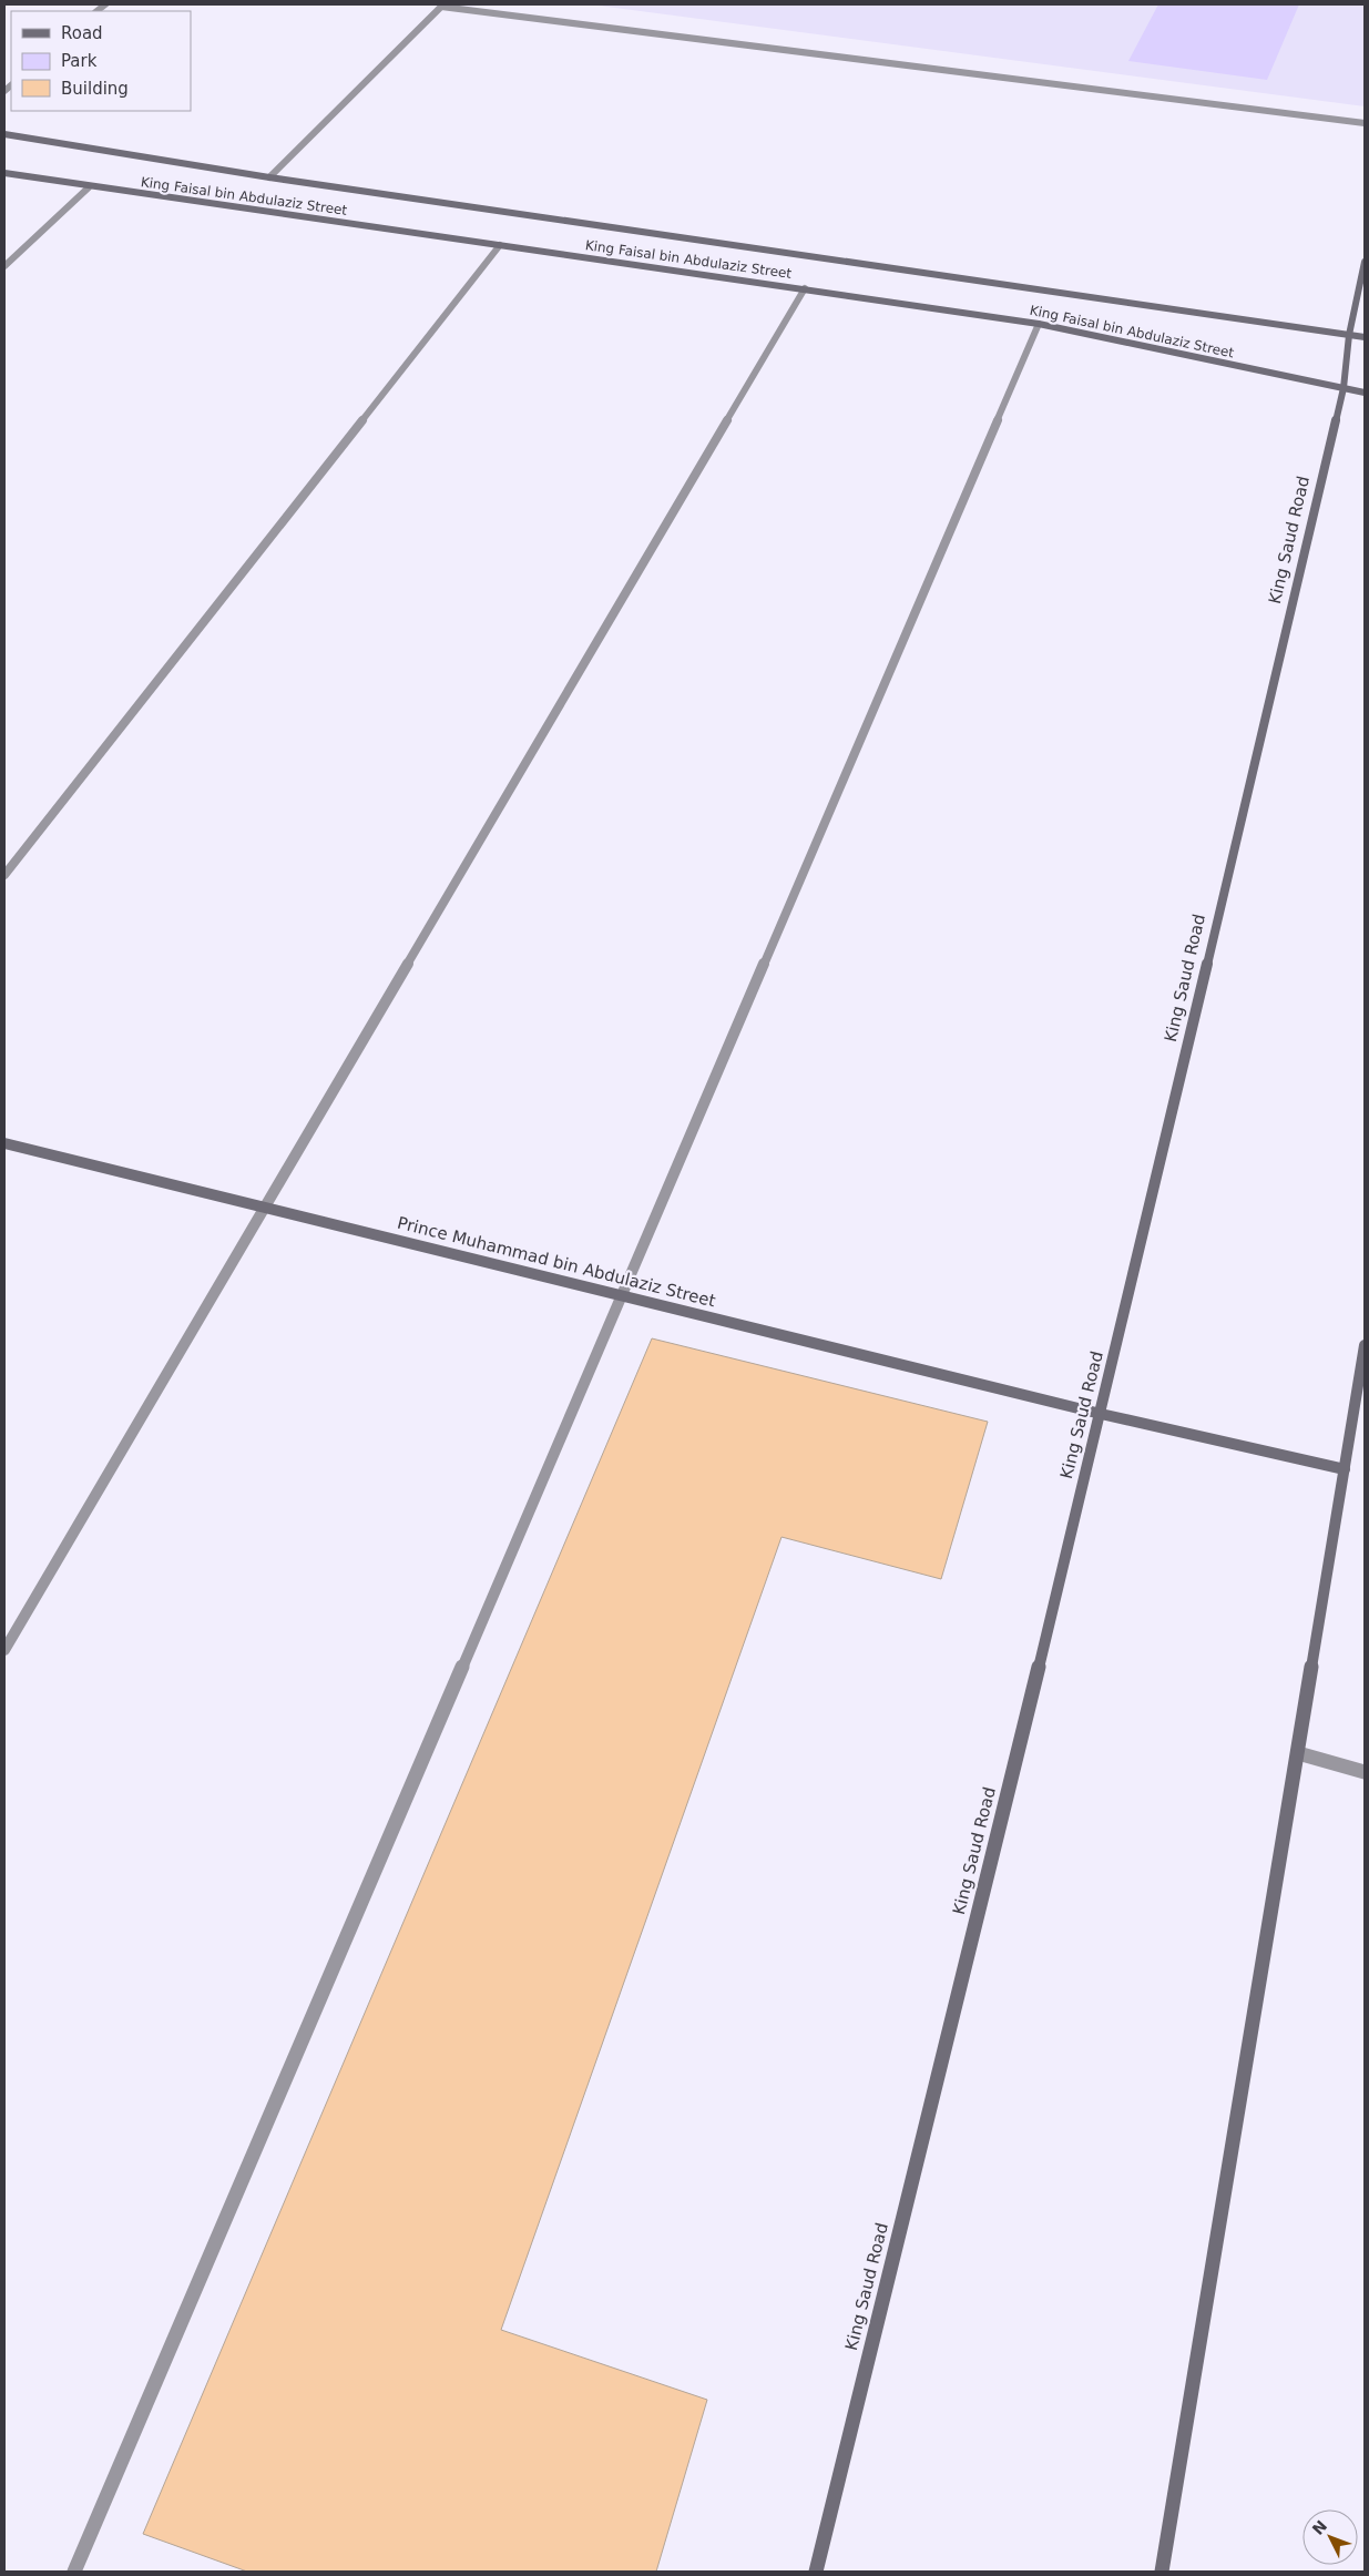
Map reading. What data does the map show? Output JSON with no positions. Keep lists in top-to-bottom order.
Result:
{
  "streets": {
    "main road": ["King Faisal bin Abdulaziz Street", "King Saud Road", "Prince Muhammad bin Abdulaziz Street"]
  },
  "crossings": [
    ["King Faisal bin Abdulaziz Street", "King Saud Road"],
    ["King Saud Road", "Prince Muhammad bin Abdulaziz Street"]
  ],
  "legend": ["Road", "Park", "Building"],
  "north": "top left"
}
